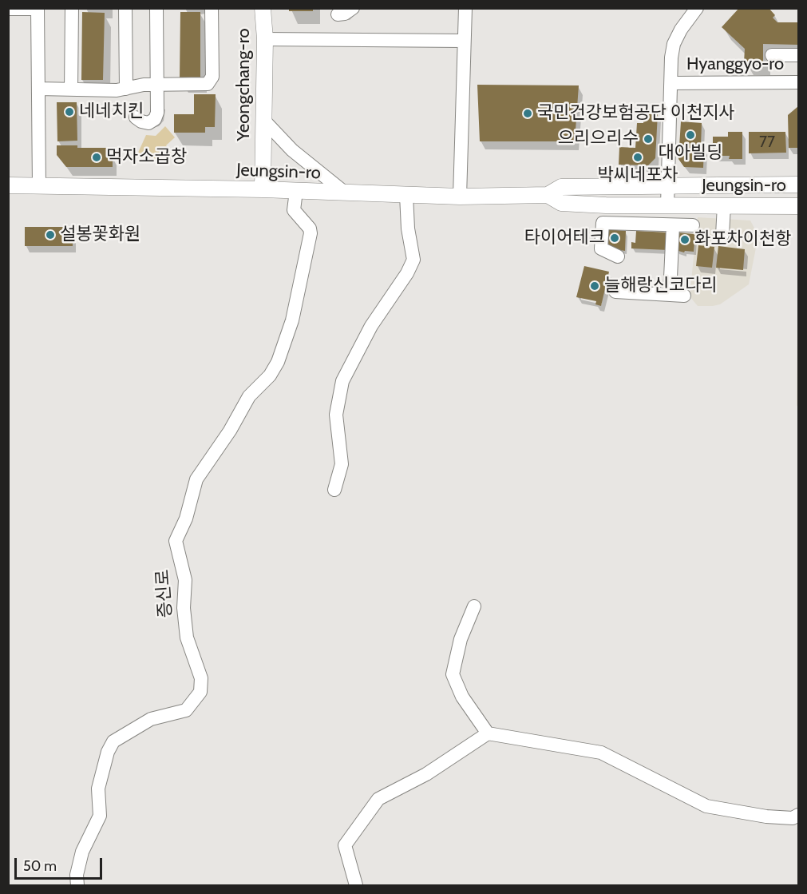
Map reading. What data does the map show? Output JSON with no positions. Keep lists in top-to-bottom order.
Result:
{
  "streets": {
    "main road": ["Yeongchang-ro", "Jeungsin-ro"],
    "street": ["Hyanggyo-ro", "증신로"]
  },
  "crossings": [
    ["Yeongchang-ro", "Jeungsin-ro"],
    ["Jeungsin-ro", "증신로"]
  ],
  "places": [
    "네네치킨",
    "국민건강보험공단 이천지사",
    "대아빌딩",
    "으리으리수",
    "먹자소곱창",
    "박씨네포차",
    "설봉꽃화원",
    "타이어테크",
    "화포차이천항",
    "늘해랑신코다리"
  ],
  "house_numbers": ["77"],
  "scale_bar": "50 m"
}
